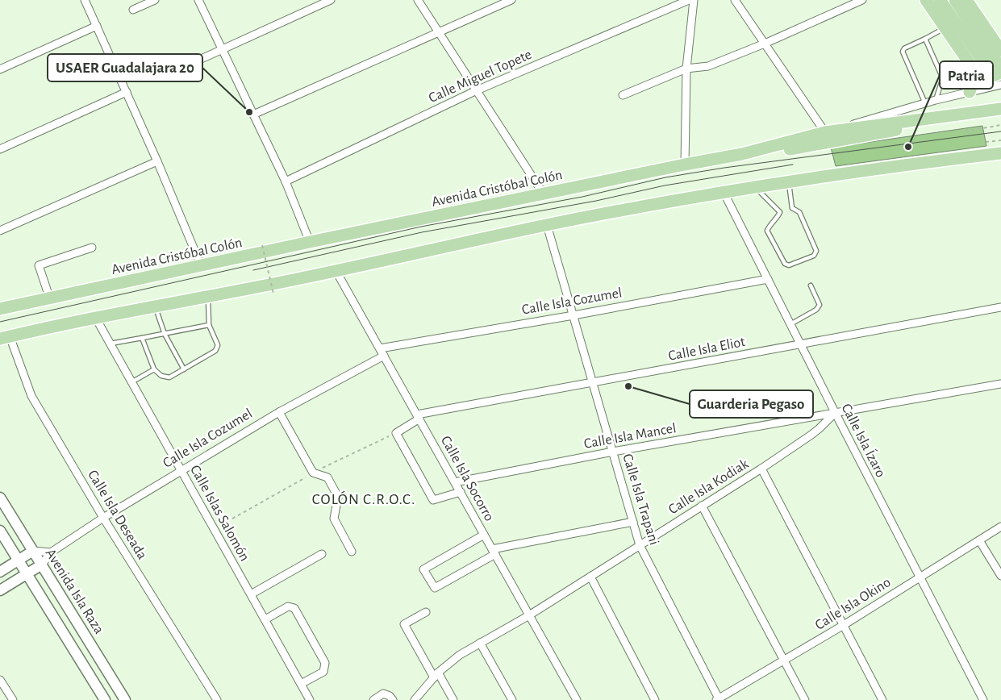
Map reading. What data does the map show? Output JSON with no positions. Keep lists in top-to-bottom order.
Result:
{
  "streets": {
    "main road": ["Avenida Cristóbal Colón"],
    "street": [
      "Calle Miguel Topete",
      "Calle Isla Cozumel",
      "Calle Isla Eliot",
      "Calle Isla Mancel",
      "Calle Isla Ízaro",
      "Calle Isla Socorro",
      "Calle Isla Kodiak",
      "Calle Isla Trapani",
      "Calle Islas Salomón",
      "Calle Isla Deseada",
      "Avenida Isla Raza",
      "Calle Isla Okino"
    ]
  },
  "crossings": [
    ["Calle Isla Cozumel", "Calle Isla Ízaro"],
    ["Calle Isla Cozumel", "Calle Isla Socorro"],
    ["Calle Isla Cozumel", "Calle Isla Trapani"],
    ["Calle Isla Cozumel", "Calle Islas Salomón"],
    ["Calle Isla Cozumel", "Calle Isla Deseada"],
    ["Calle Isla Cozumel", "Avenida Isla Raza"],
    ["Calle Isla Eliot", "Calle Isla Ízaro"],
    ["Calle Isla Eliot", "Calle Isla Socorro"],
    ["Calle Isla Eliot", "Calle Isla Trapani"],
    ["Calle Isla Mancel", "Calle Isla Ízaro"],
    ["Calle Isla Mancel", "Calle Isla Socorro"],
    ["Calle Isla Mancel", "Calle Isla Kodiak"],
    ["Calle Isla Mancel", "Calle Isla Trapani"],
    ["Calle Isla Ízaro", "Calle Isla Kodiak"],
    ["Calle Isla Ízaro", "Calle Isla Okino"],
    ["Calle Isla Socorro", "Calle Isla Kodiak"],
    ["Calle Isla Kodiak", "Calle Isla Trapani"],
    ["Calle Isla Trapani", "Calle Isla Okino"]
  ],
  "districts": ["COLÓN C.R.O.C."],
  "places": ["USAER Guadalajara 20", "Patria", "Guarderia Pegaso"]
}
